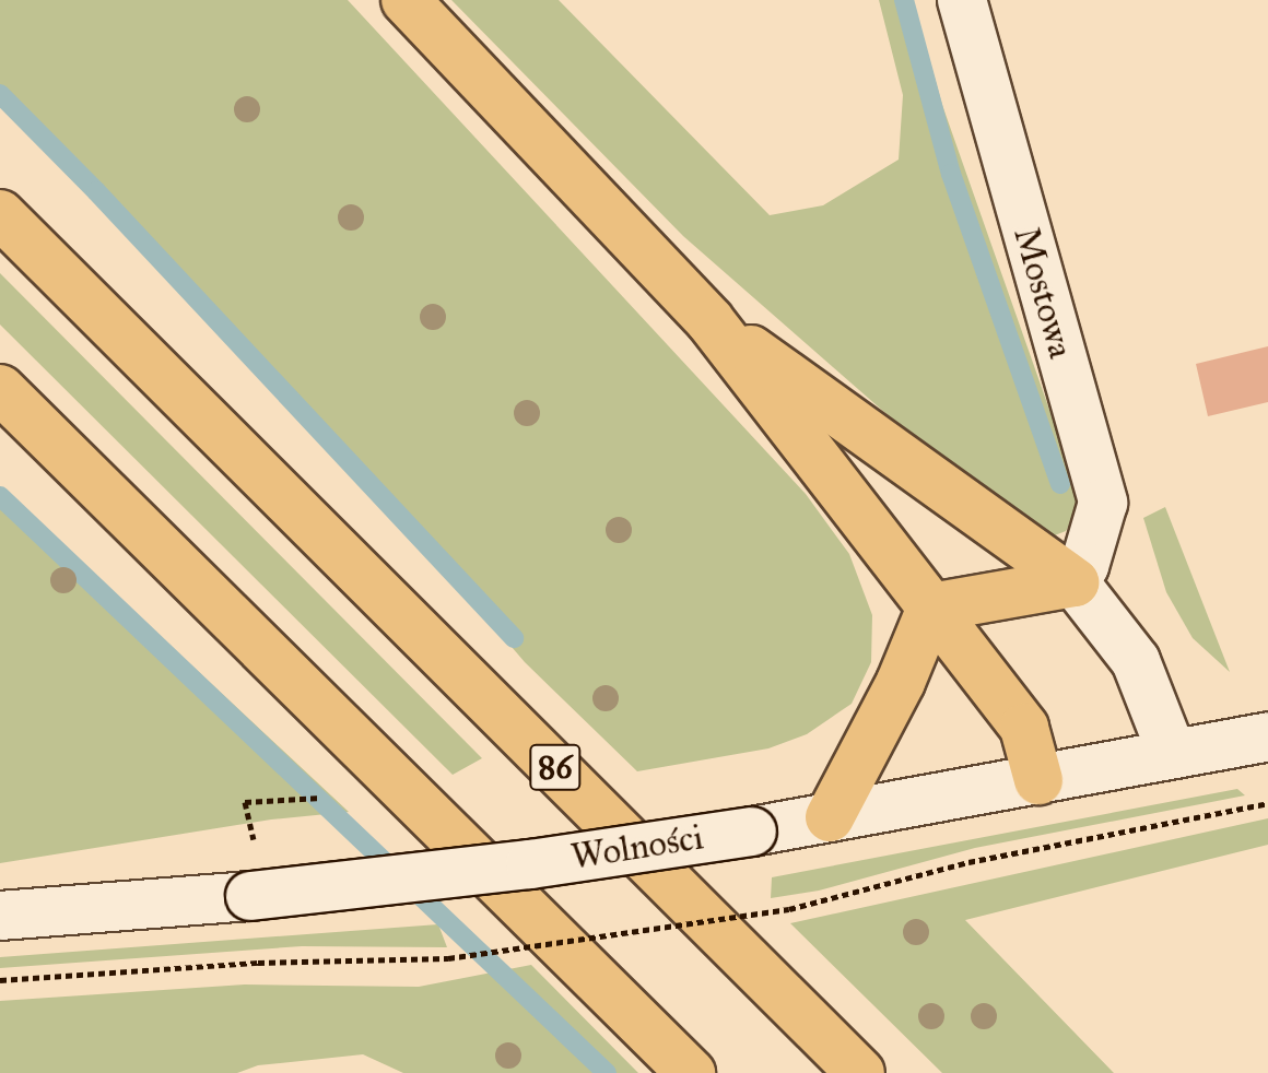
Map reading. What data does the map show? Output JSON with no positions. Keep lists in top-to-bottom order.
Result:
{
  "streets": {
    "main road": ["86"],
    "street": ["Mostowa", "Wolności"]
  }
}
